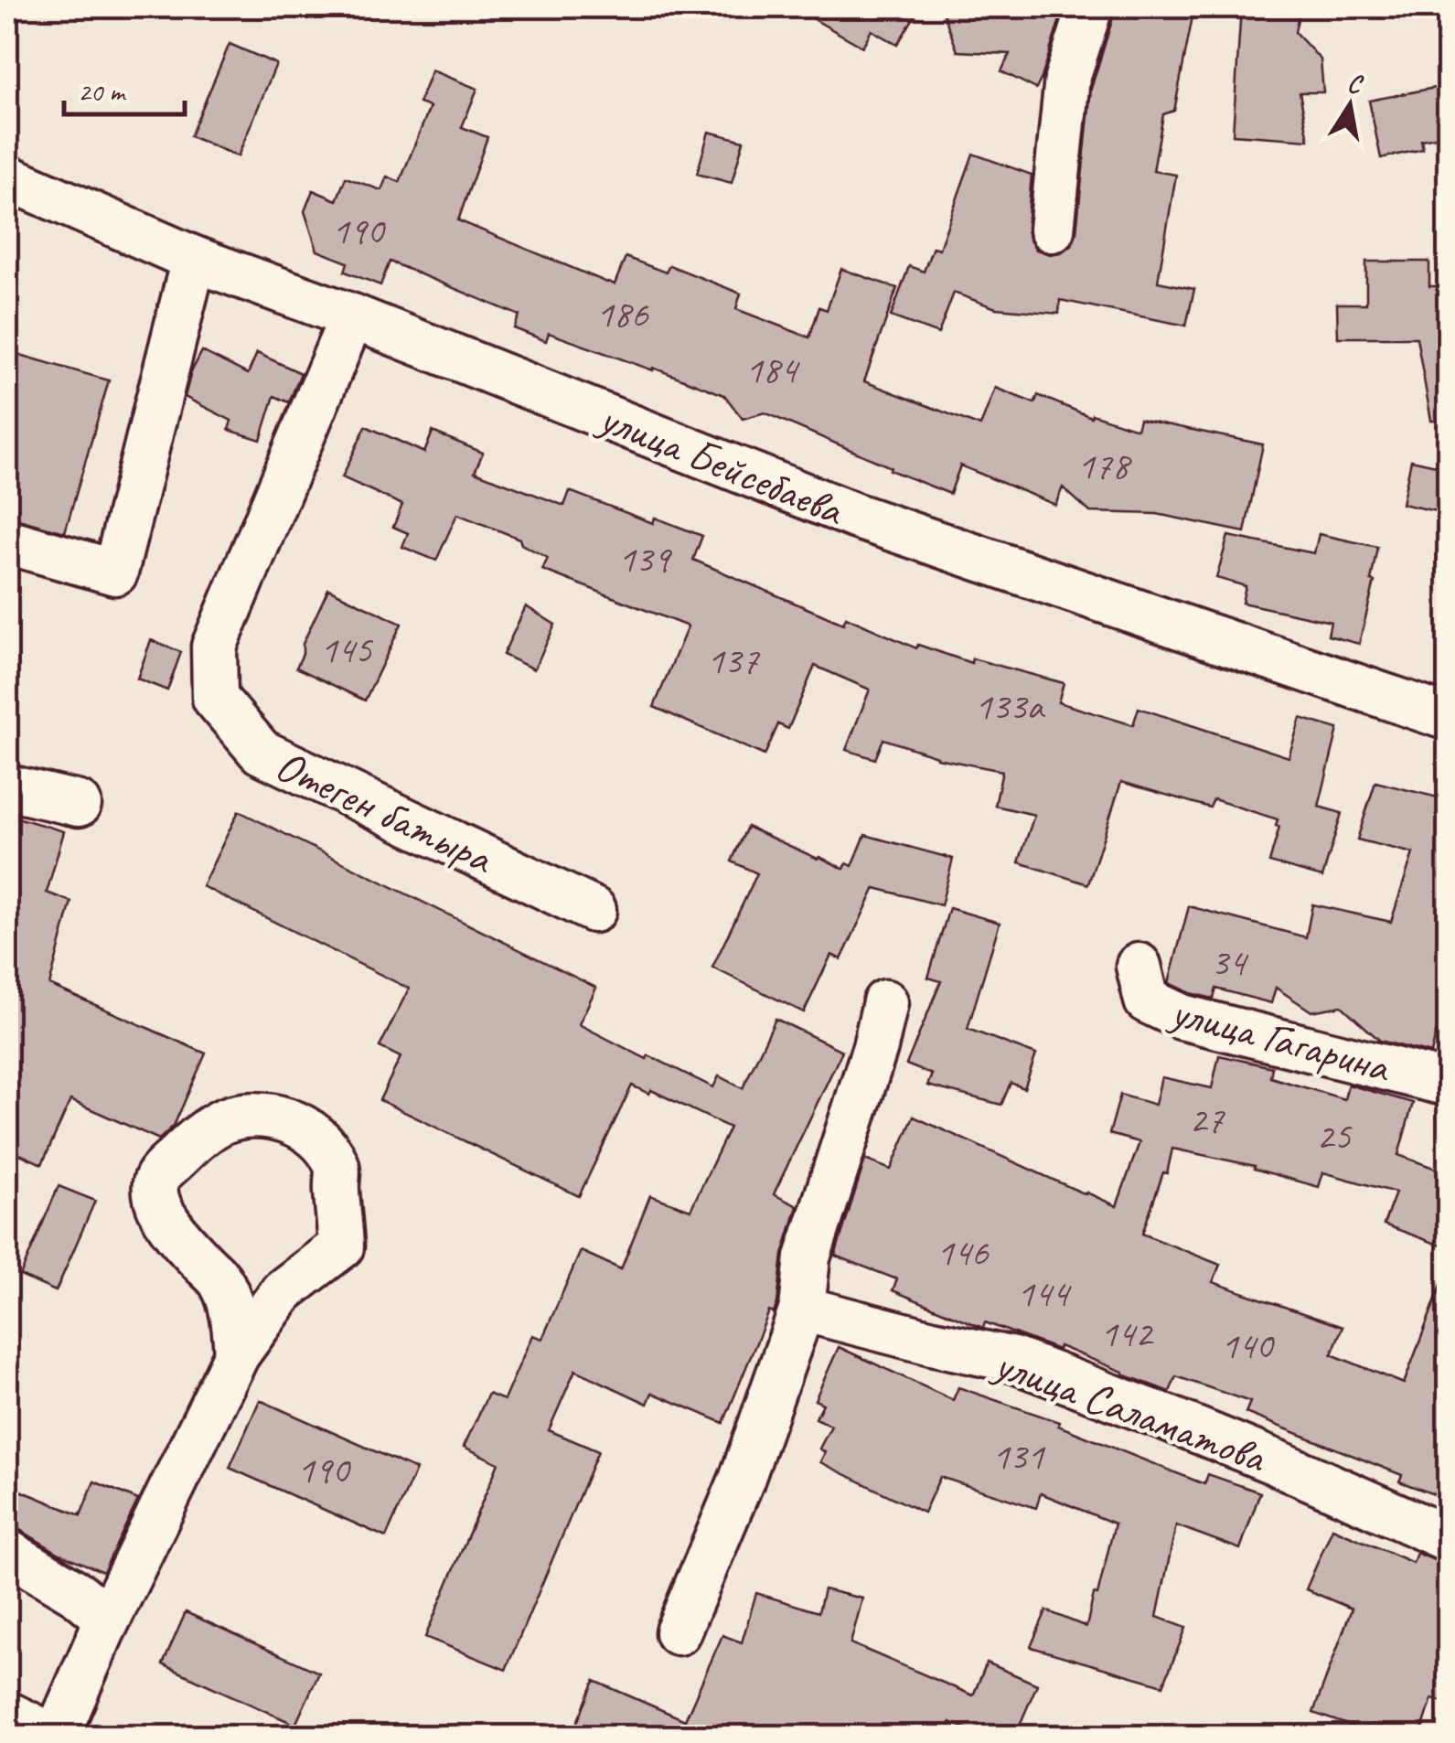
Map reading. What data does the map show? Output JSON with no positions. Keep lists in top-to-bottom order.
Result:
{
  "streets": {
    "street": [
      "улица Бейсебаева",
      "Отеген батыра",
      "улица Гагарина",
      "улица Саламатова"
    ]
  },
  "crossings": [
    ["улица Бейсебаева", "Отеген батыра"]
  ],
  "house_numbers": [
    "190",
    "186",
    "184",
    "178",
    "139",
    "145",
    "137",
    "133а",
    "34",
    "27",
    "25",
    "146",
    "144",
    "142",
    "140",
    "131",
    "190"
  ],
  "scale_bar": "20 m",
  "north": "top"
}
